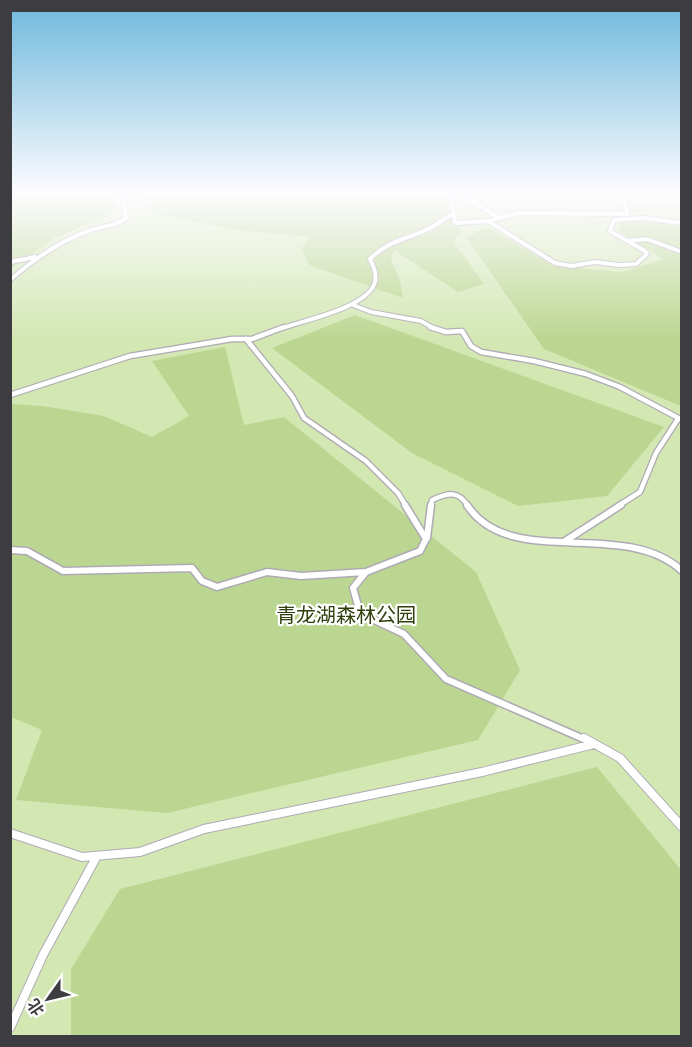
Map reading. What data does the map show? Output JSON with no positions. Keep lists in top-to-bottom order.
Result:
{
  "parks": ["青龙湖森林公园"],
  "north": "bottom left"
}
